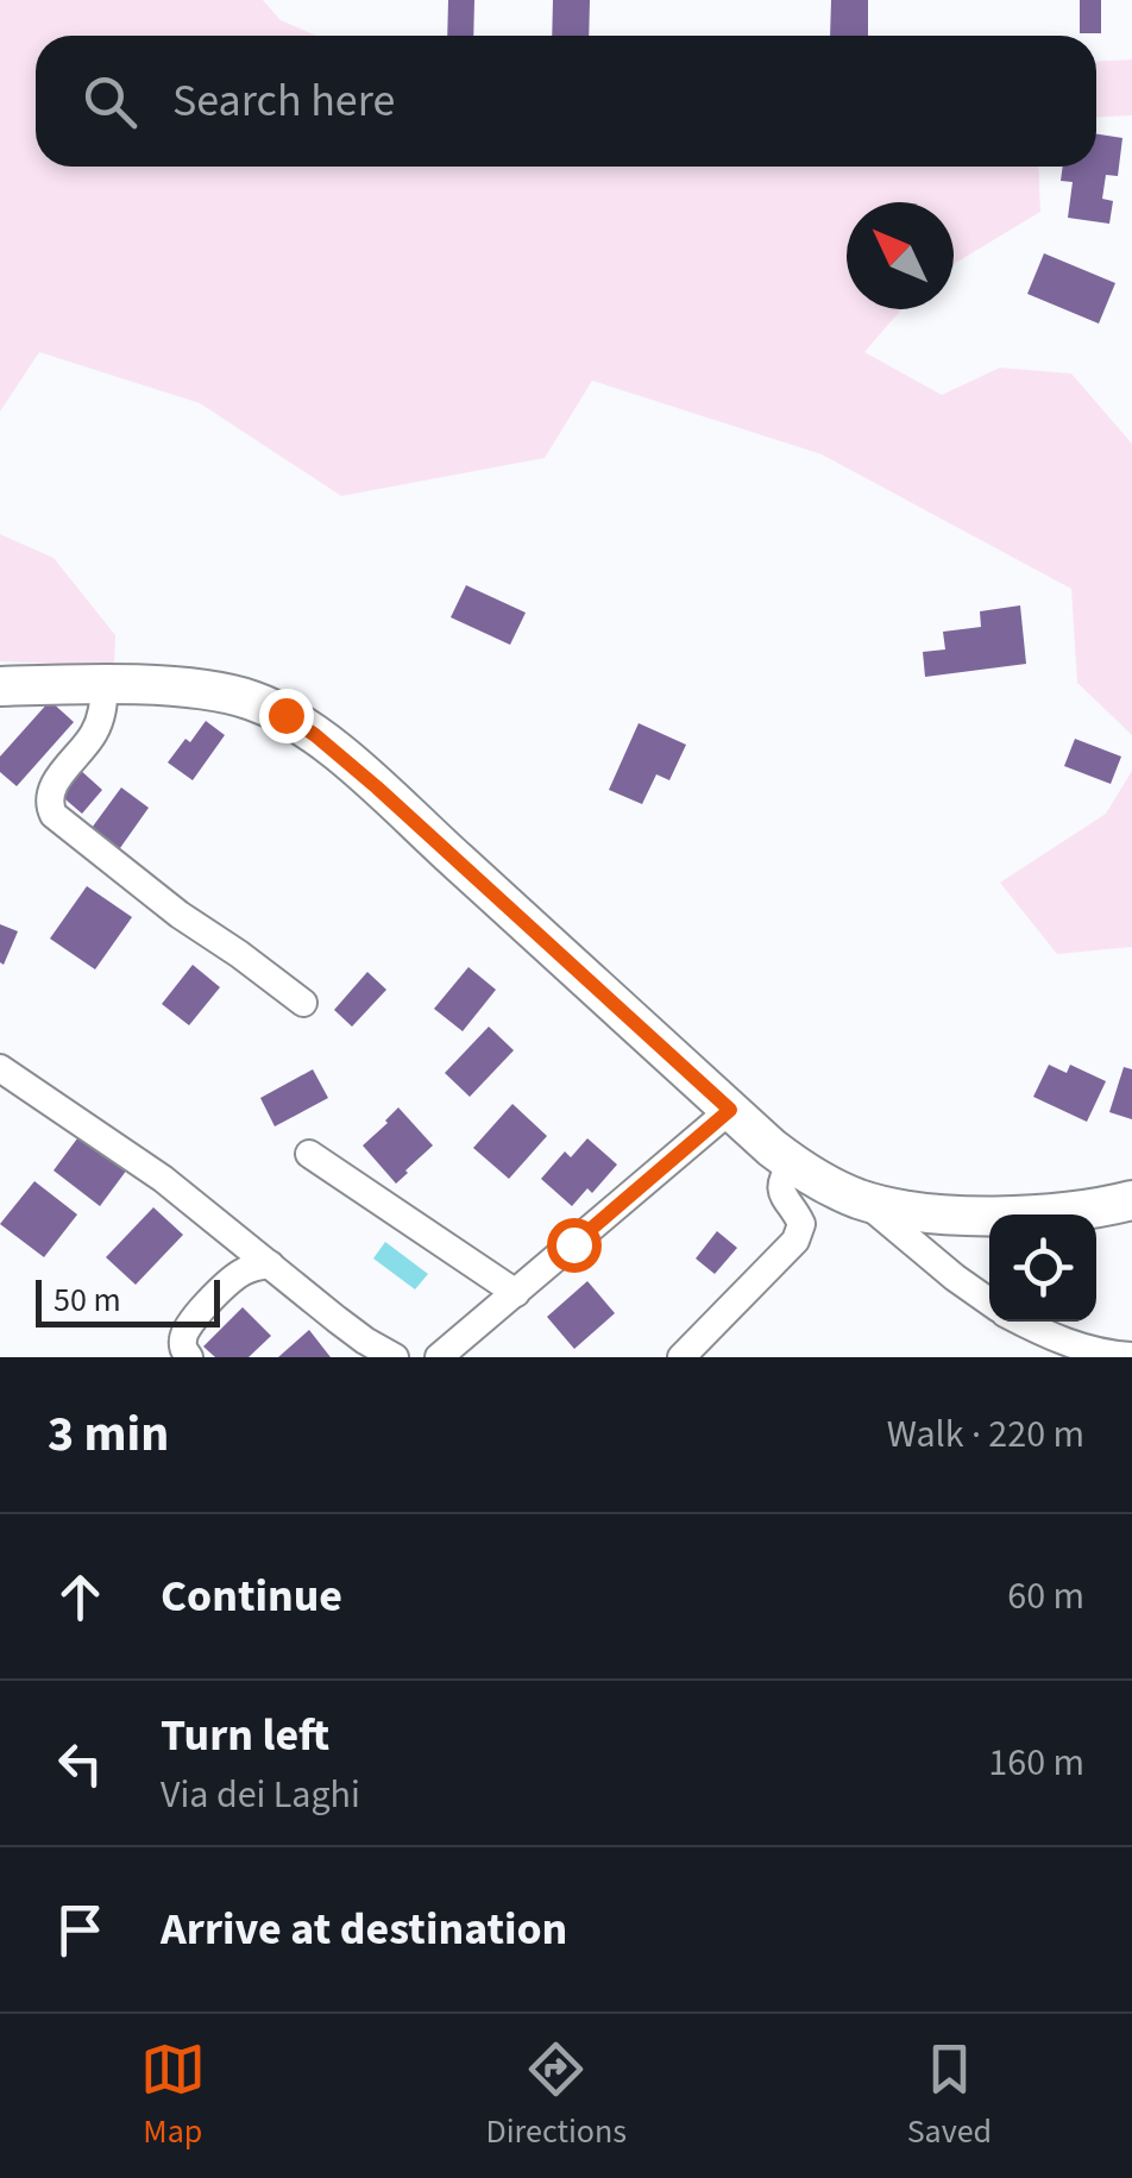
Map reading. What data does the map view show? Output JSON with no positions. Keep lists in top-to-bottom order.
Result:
{
  "scale_bar": "50 m",
  "north": "top left",
  "page": {
    "search": "Search here",
    "scale": "50 m",
    "heading": ["3 min", "Walk · 220 m"],
    "list": [
      ["Continue", "60 m"],
      ["Turn left", "Via dei Laghi", "160 m"],
      "Arrive at destination"
    ],
    "nav": ["Map", "Directions", "Saved"]
  }
}
